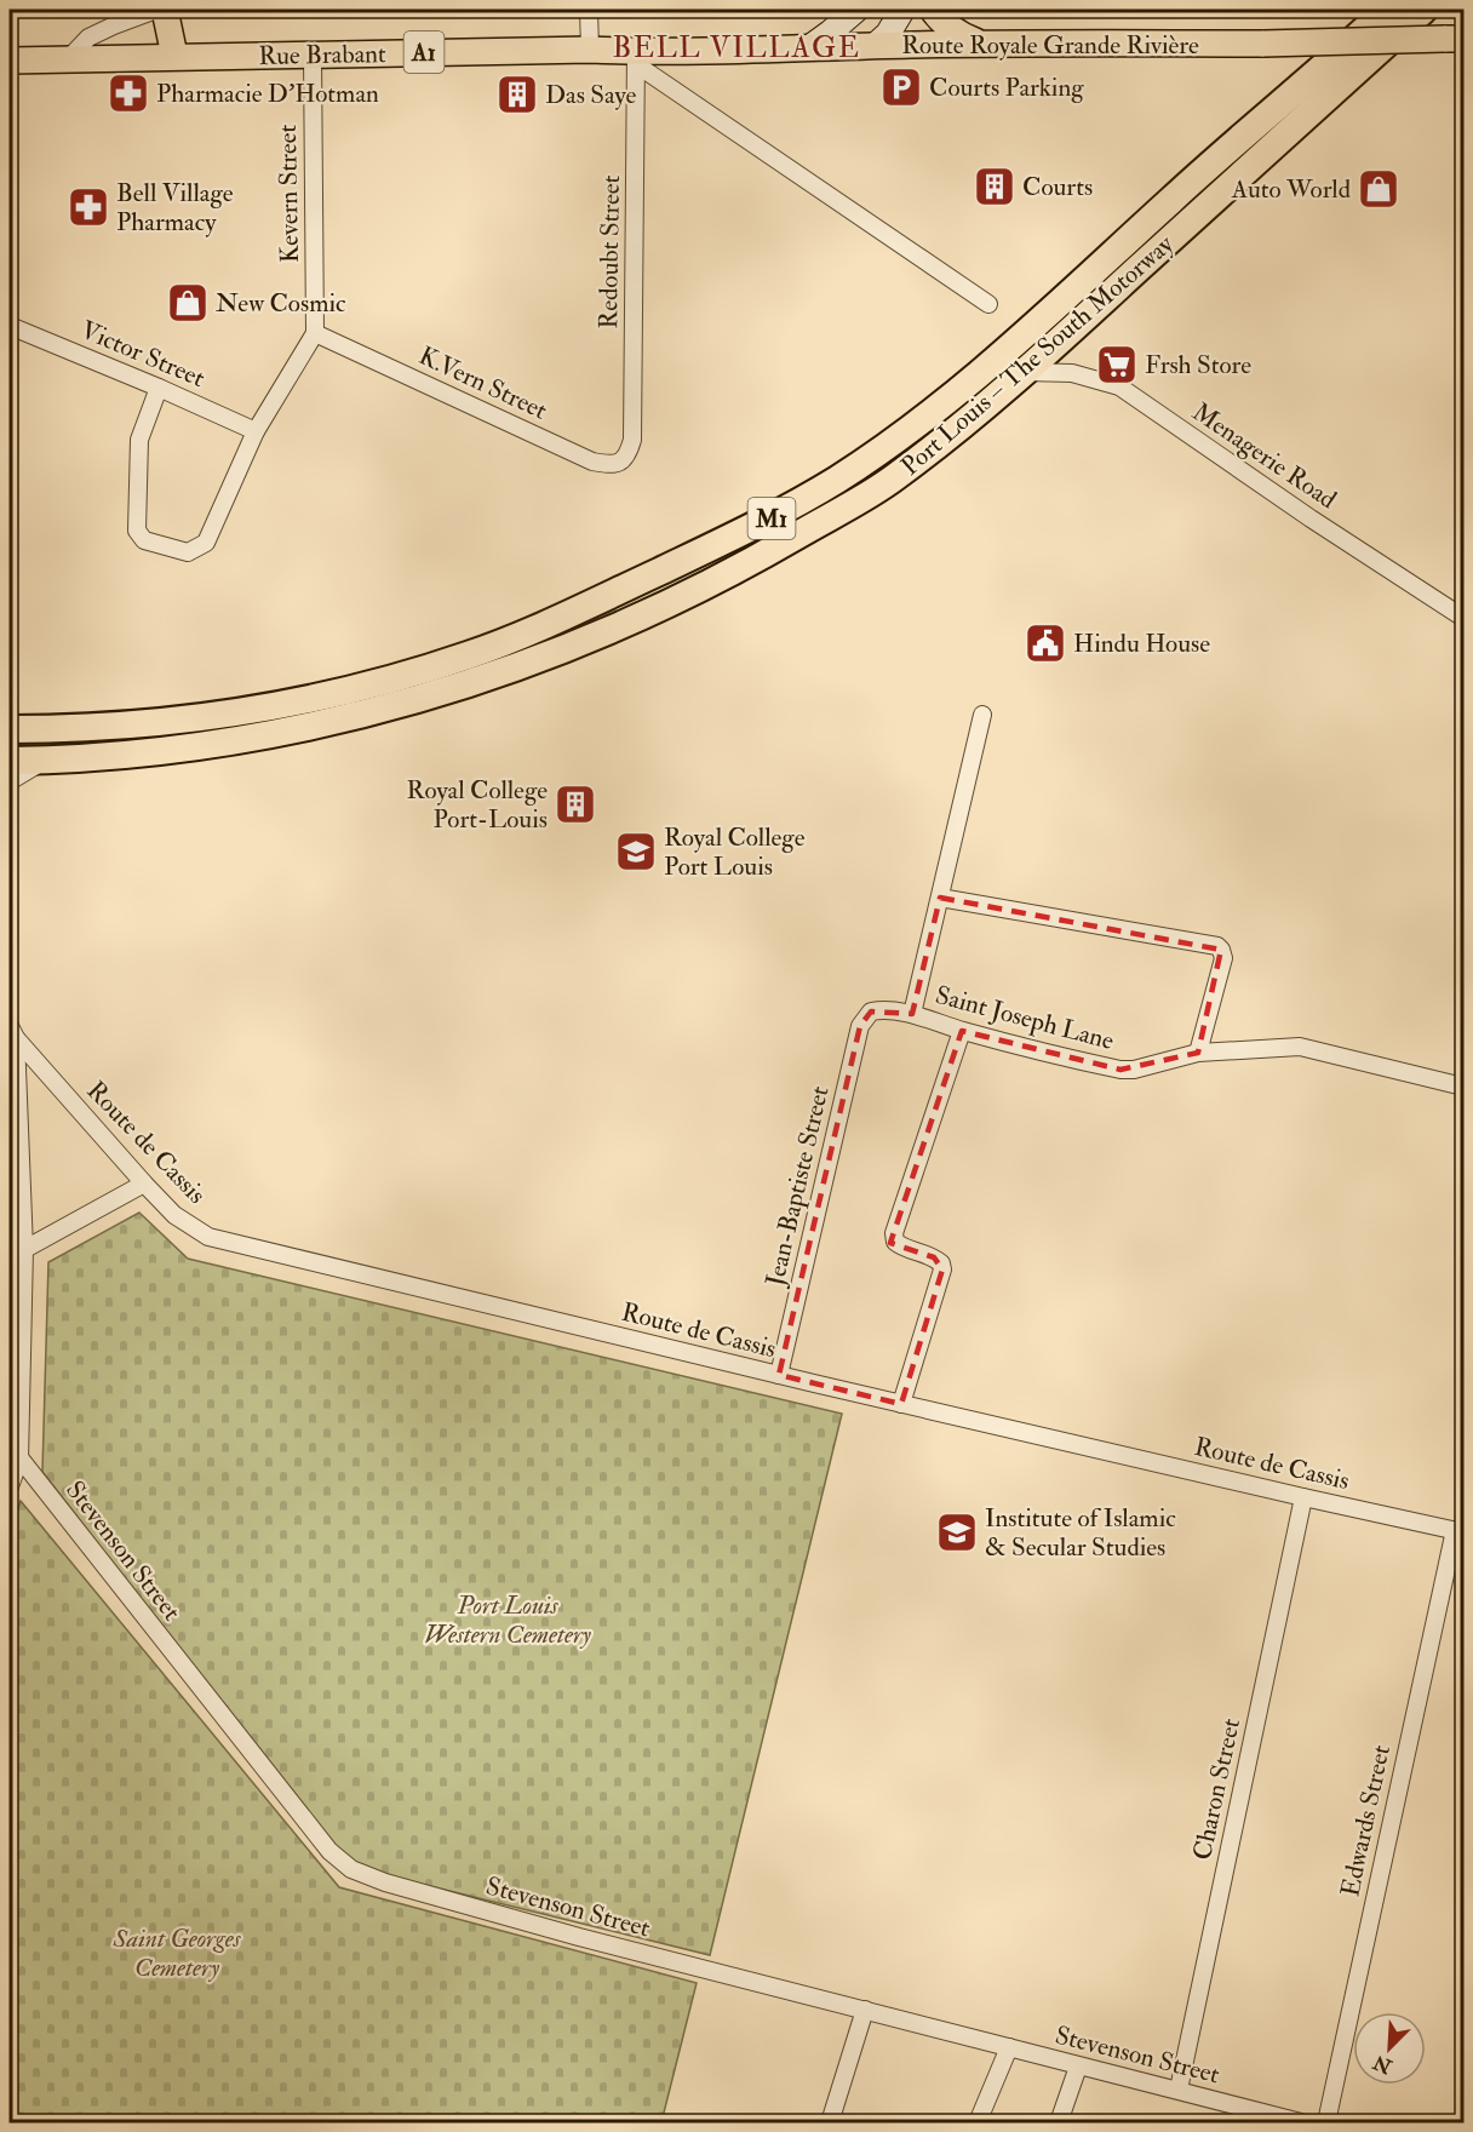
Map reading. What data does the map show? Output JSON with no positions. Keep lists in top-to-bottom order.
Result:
{
  "streets": {
    "highway": ["Port Louis – The South Motorway", "M1"],
    "main road": ["Route Royale Grande Rivière", "A1", "Rue Brabant"],
    "street": [
      "Kevern Street",
      "Redoubt Street",
      "Victor Street",
      "K.Vern Street",
      "Menagerie Road",
      "Saint Joseph Lane",
      "Route de Cassis",
      "Jean-Baptiste Street",
      "Stevenson Street",
      "Charon Street",
      "Edwards Street"
    ]
  },
  "crossings": [
    ["Route Royale Grande Rivière", "Rue Brabant"],
    ["Route Royale Grande Rivière", "Redoubt Street"],
    ["Rue Brabant", "Kevern Street"],
    ["Rue Brabant", "Redoubt Street"],
    ["Kevern Street", "K.Vern Street"],
    ["Redoubt Street", "K.Vern Street"],
    ["Port Louis – The South Motorway", "Menagerie Road"],
    ["Saint Joseph Lane", "Jean-Baptiste Street"],
    ["Route de Cassis", "Jean-Baptiste Street"],
    ["Route de Cassis", "Charon Street"],
    ["Route de Cassis", "Edwards Street"],
    ["Stevenson Street", "Charon Street"]
  ],
  "districts": ["BELL VILLAGE"],
  "parks": ["Port Louis Western Cemetery", "Saint Georges Cemetery"],
  "places": {
    "parking": ["Courts Parking"],
    "pharmacy": ["Pharmacie D'Hotman", "Bell Village Pharmacy"],
    "building": ["Das Saye", "Courts", "Royal College Port-Louis"],
    "shop": ["Auto World", "New Cosmic"],
    "supermarket": ["Frsh Store"],
    "public building": ["Hindu House"],
    "school or university": ["Royal College Port Louis", "Institute of Islamic & Secular Studies"]
  },
  "north": "bottom left"
}
